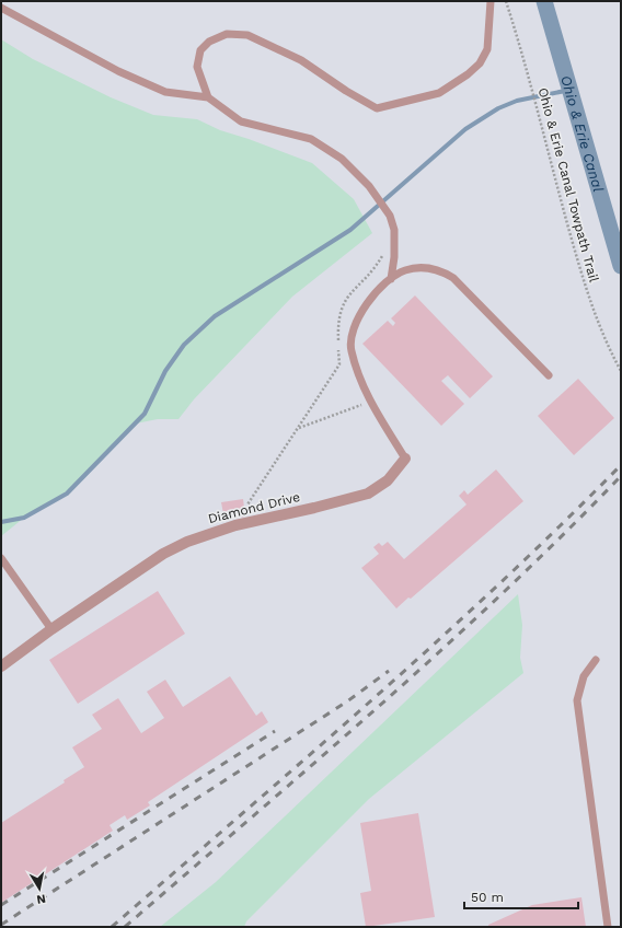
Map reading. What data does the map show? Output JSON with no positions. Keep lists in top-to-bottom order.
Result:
{
  "streets": {
    "street": ["Diamond Drive"],
    "path": ["Ohio & Erie Canal Towpath Trail"]
  },
  "water": ["Ohio & Erie Canal"],
  "scale_bar": "50 m",
  "north": "bottom"
}
